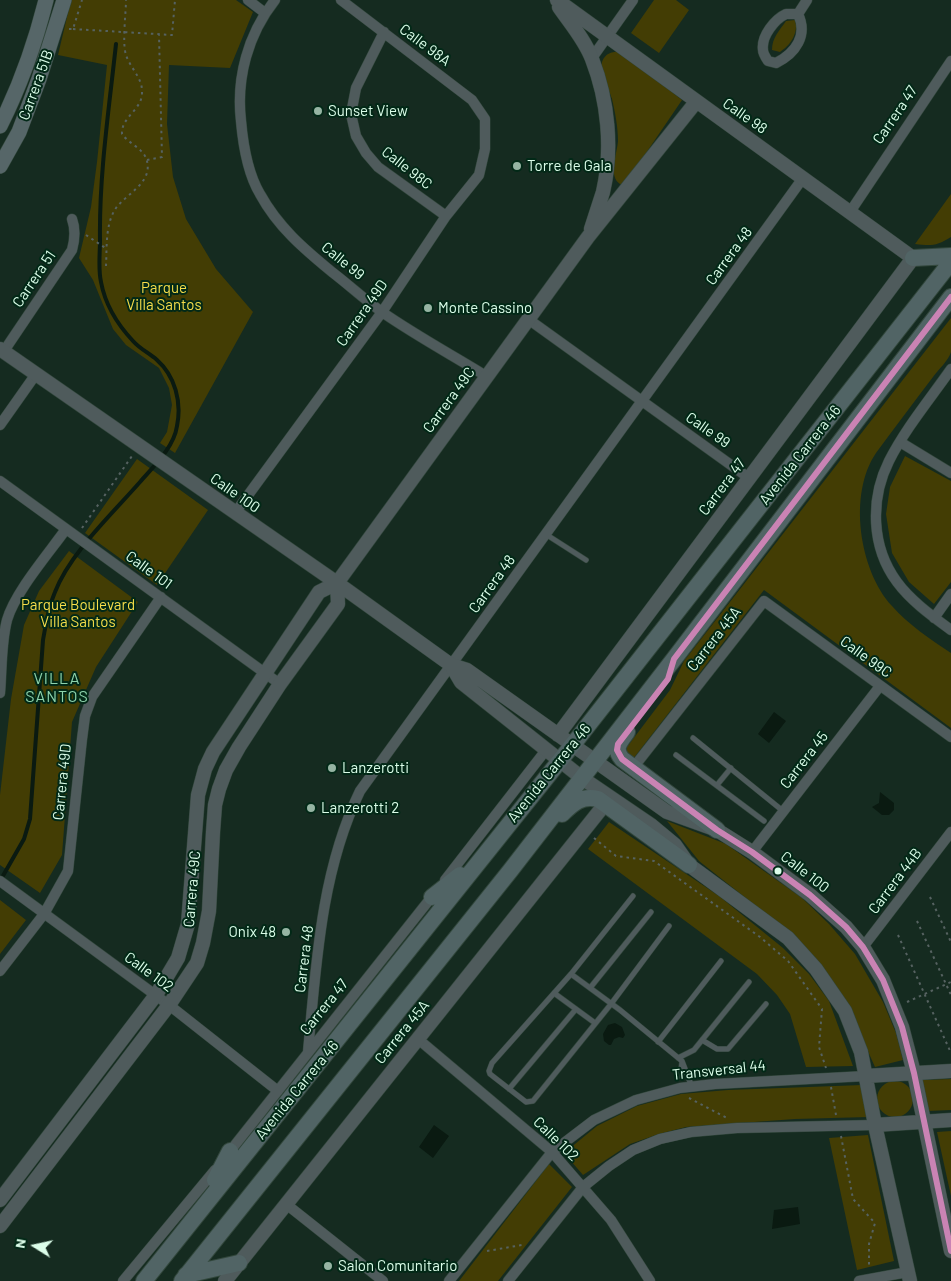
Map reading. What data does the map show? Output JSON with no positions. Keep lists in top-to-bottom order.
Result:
{
  "streets": {
    "main road": ["Carrera 51B", "Avenida Carrera 46"],
    "street": [
      "Calle 98A",
      "Carrera 47",
      "Calle 98",
      "Calle 98C",
      "Carrera 48",
      "Calle 99",
      "Carrera 51",
      "Carrera 49D",
      "Carrera 49C",
      "Calle 100",
      "Calle 101",
      "Carrera 45A",
      "Calle 99C",
      "Carrera 45",
      "Carrera 44B",
      "Calle 102",
      "Transversal 44"
    ]
  },
  "crossings": [
    ["Calle 98A", "Calle 98C"],
    ["Calle 98A", "Carrera 49D"],
    ["Carrera 47", "Calle 98"],
    ["Carrera 47", "Carrera 48"],
    ["Carrera 47", "Calle 99"],
    ["Carrera 47", "Calle 100"],
    ["Carrera 47", "Calle 102"],
    ["Calle 98", "Carrera 48"],
    ["Calle 98", "Carrera 49C"],
    ["Calle 98C", "Carrera 49D"],
    ["Carrera 48", "Calle 99"],
    ["Carrera 48", "Calle 100"],
    ["Calle 99", "Carrera 49D"],
    ["Calle 99", "Carrera 49C"],
    ["Carrera 51", "Calle 100"],
    ["Carrera 49D", "Calle 100"],
    ["Carrera 49D", "Calle 101"],
    ["Carrera 49D", "Calle 102"],
    ["Carrera 49C", "Calle 100"],
    ["Carrera 49C", "Calle 101"],
    ["Carrera 49C", "Calle 102"],
    ["Avenida Carrera 46", "Calle 100"],
    ["Calle 100", "Carrera 45"],
    ["Calle 100", "Carrera 44B"],
    ["Calle 100", "Transversal 44"],
    ["Carrera 45A", "Calle 99C"],
    ["Carrera 45A", "Calle 102"],
    ["Calle 99C", "Carrera 45"],
    ["Calle 102", "Transversal 44"]
  ],
  "districts": ["VILLA SANTOS"],
  "parks": ["Parque Villa Santos", "Parque Boulevard Villa Santos"],
  "places": [
    "Sunset View",
    "Torre de Gala",
    "Monte Cassino",
    "Lanzerotti",
    "Lanzerotti 2",
    "Onix 48",
    "Salon Comunitario"
  ],
  "north": "left"
}
